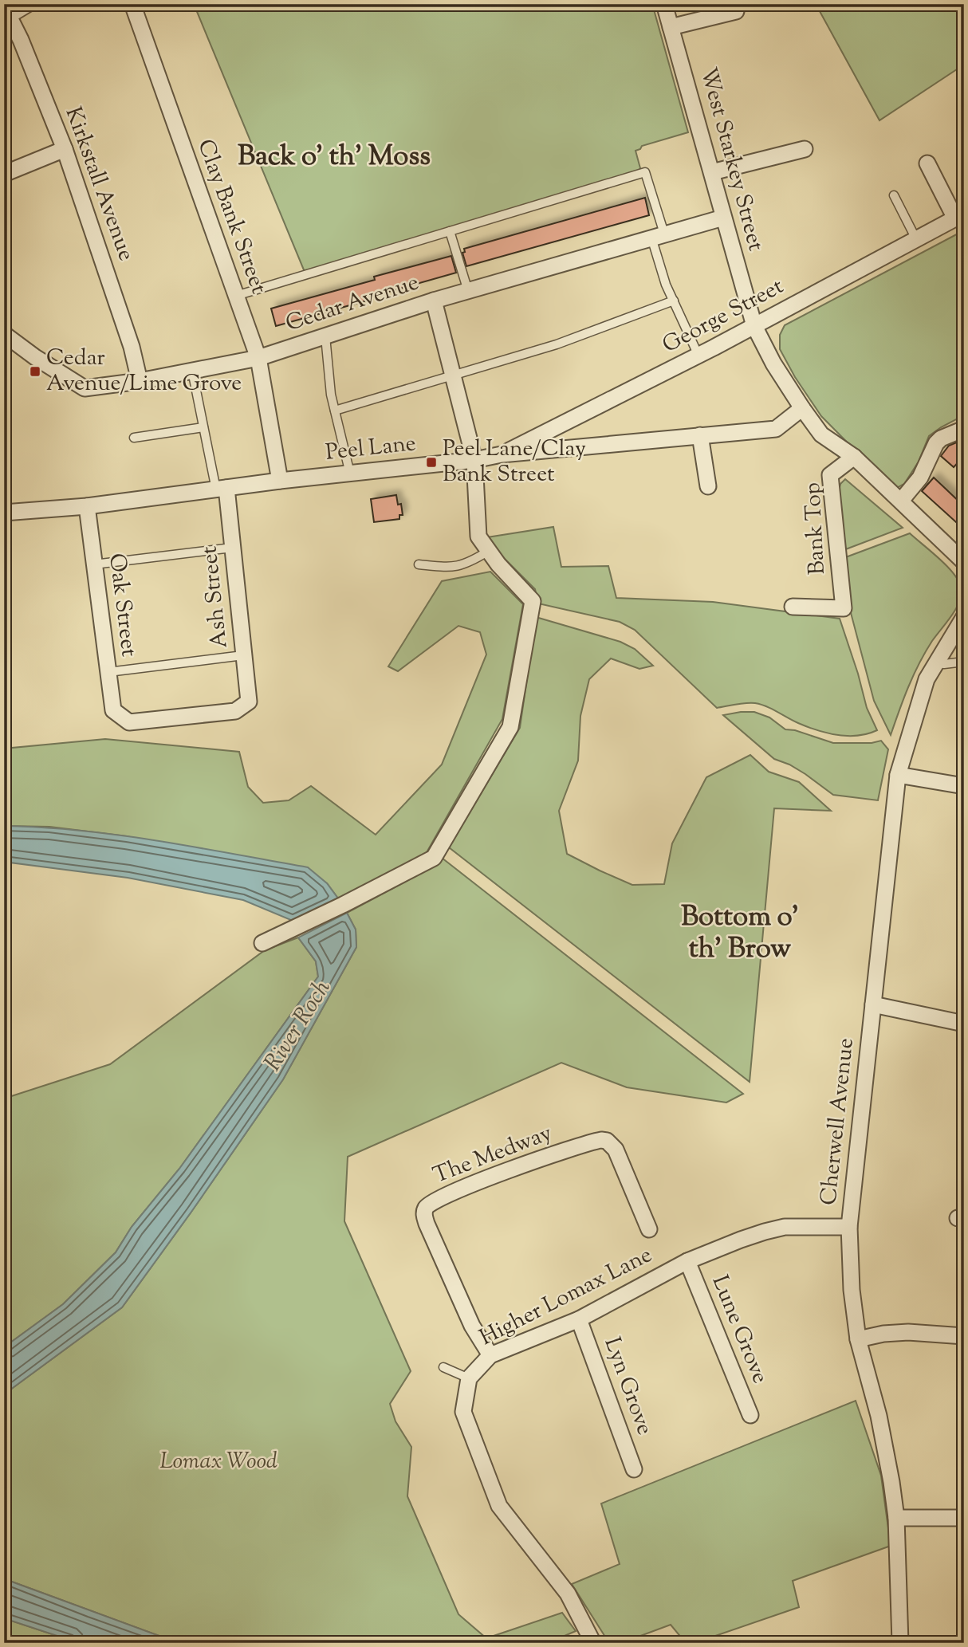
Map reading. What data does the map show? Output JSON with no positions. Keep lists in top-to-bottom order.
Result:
{
  "streets": {
    "street": [
      "West Starkey Street",
      "Kirkstall Avenue",
      "Clay Bank Street",
      "Cedar Avenue",
      "George Street",
      "Peel Lane",
      "Bank Top",
      "Ash Street",
      "Oak Street",
      "Cherwell Avenue",
      "The Medway",
      "Higher Lomax Lane",
      "Lune Grove",
      "Lyn Grove"
    ]
  },
  "crossings": [
    ["West Starkey Street", "Cedar Avenue"],
    ["West Starkey Street", "George Street"],
    ["West Starkey Street", "Peel Lane"],
    ["West Starkey Street", "Bank Top"],
    ["Kirkstall Avenue", "Cedar Avenue"],
    ["Clay Bank Street", "Cedar Avenue"],
    ["Clay Bank Street", "Peel Lane"],
    ["George Street", "Peel Lane"],
    ["Peel Lane", "Ash Street"],
    ["Peel Lane", "Oak Street"],
    ["Ash Street", "Oak Street"],
    ["Cherwell Avenue", "Higher Lomax Lane"],
    ["The Medway", "Higher Lomax Lane"],
    ["Higher Lomax Lane", "Lune Grove"],
    ["Higher Lomax Lane", "Lyn Grove"]
  ],
  "districts": ["Back o' th' Moss", "Bottom o' th' Brow"],
  "water": ["River Roch"],
  "parks": ["Lomax Wood"],
  "places": {
    "transit": ["Cedar Avenue/Lime Grove", "Peel Lane/Clay Bank Street"]
  }
}
